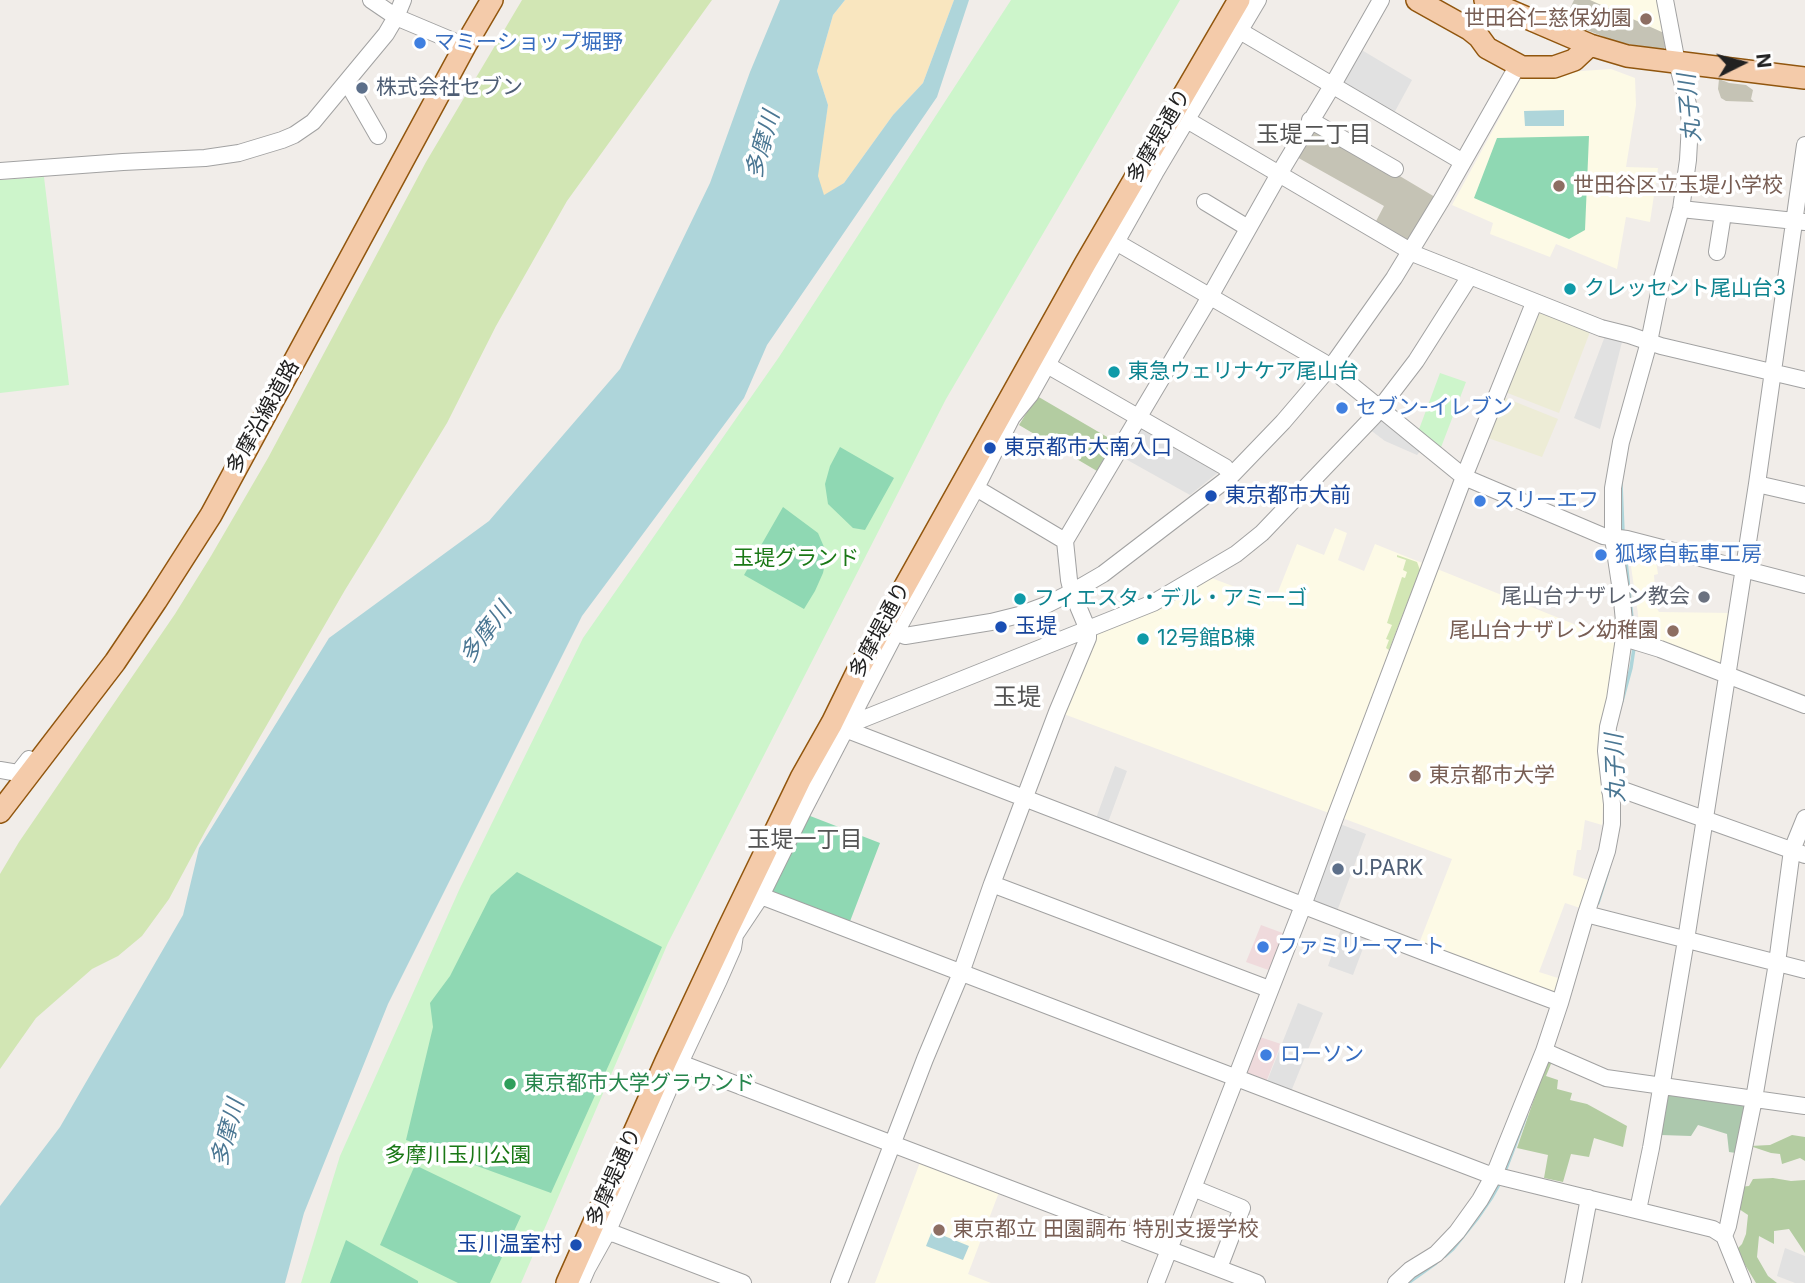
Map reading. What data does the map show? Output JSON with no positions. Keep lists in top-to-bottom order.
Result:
{
  "streets": {
    "main road": ["多摩堤通り", "多摩沿線道路"]
  },
  "districts": ["玉堤二丁目", "玉堤", "玉堤一丁目"],
  "water": ["丸子川", "多摩川"],
  "parks": ["玉堤グランド", "多摩川玉川公園"],
  "places": [
    "世田谷仁慈保幼園",
    "マミーショップ堀野",
    "株式会社セブン",
    "世田谷区立玉堤小学校",
    "クレッセント尾山台3",
    "東急ウェリナケア尾山台",
    "セブン-イレブン",
    "東京都市大南入口",
    "東京都市大前",
    "スリーエフ",
    "狐塚自転車工房",
    "尾山台ナザレン教会",
    "フィエスタ・デル・アミーゴ",
    "玉堤",
    "尾山台ナザレン幼稚園",
    "12号館B棟",
    "東京都市大学",
    "J.PARK",
    "ファミリーマート",
    "ローソン",
    "東京都市大学グラウンド",
    "東京都立 田園調布 特別支援学校",
    "玉川温室村"
  ],
  "north": "right"
}
